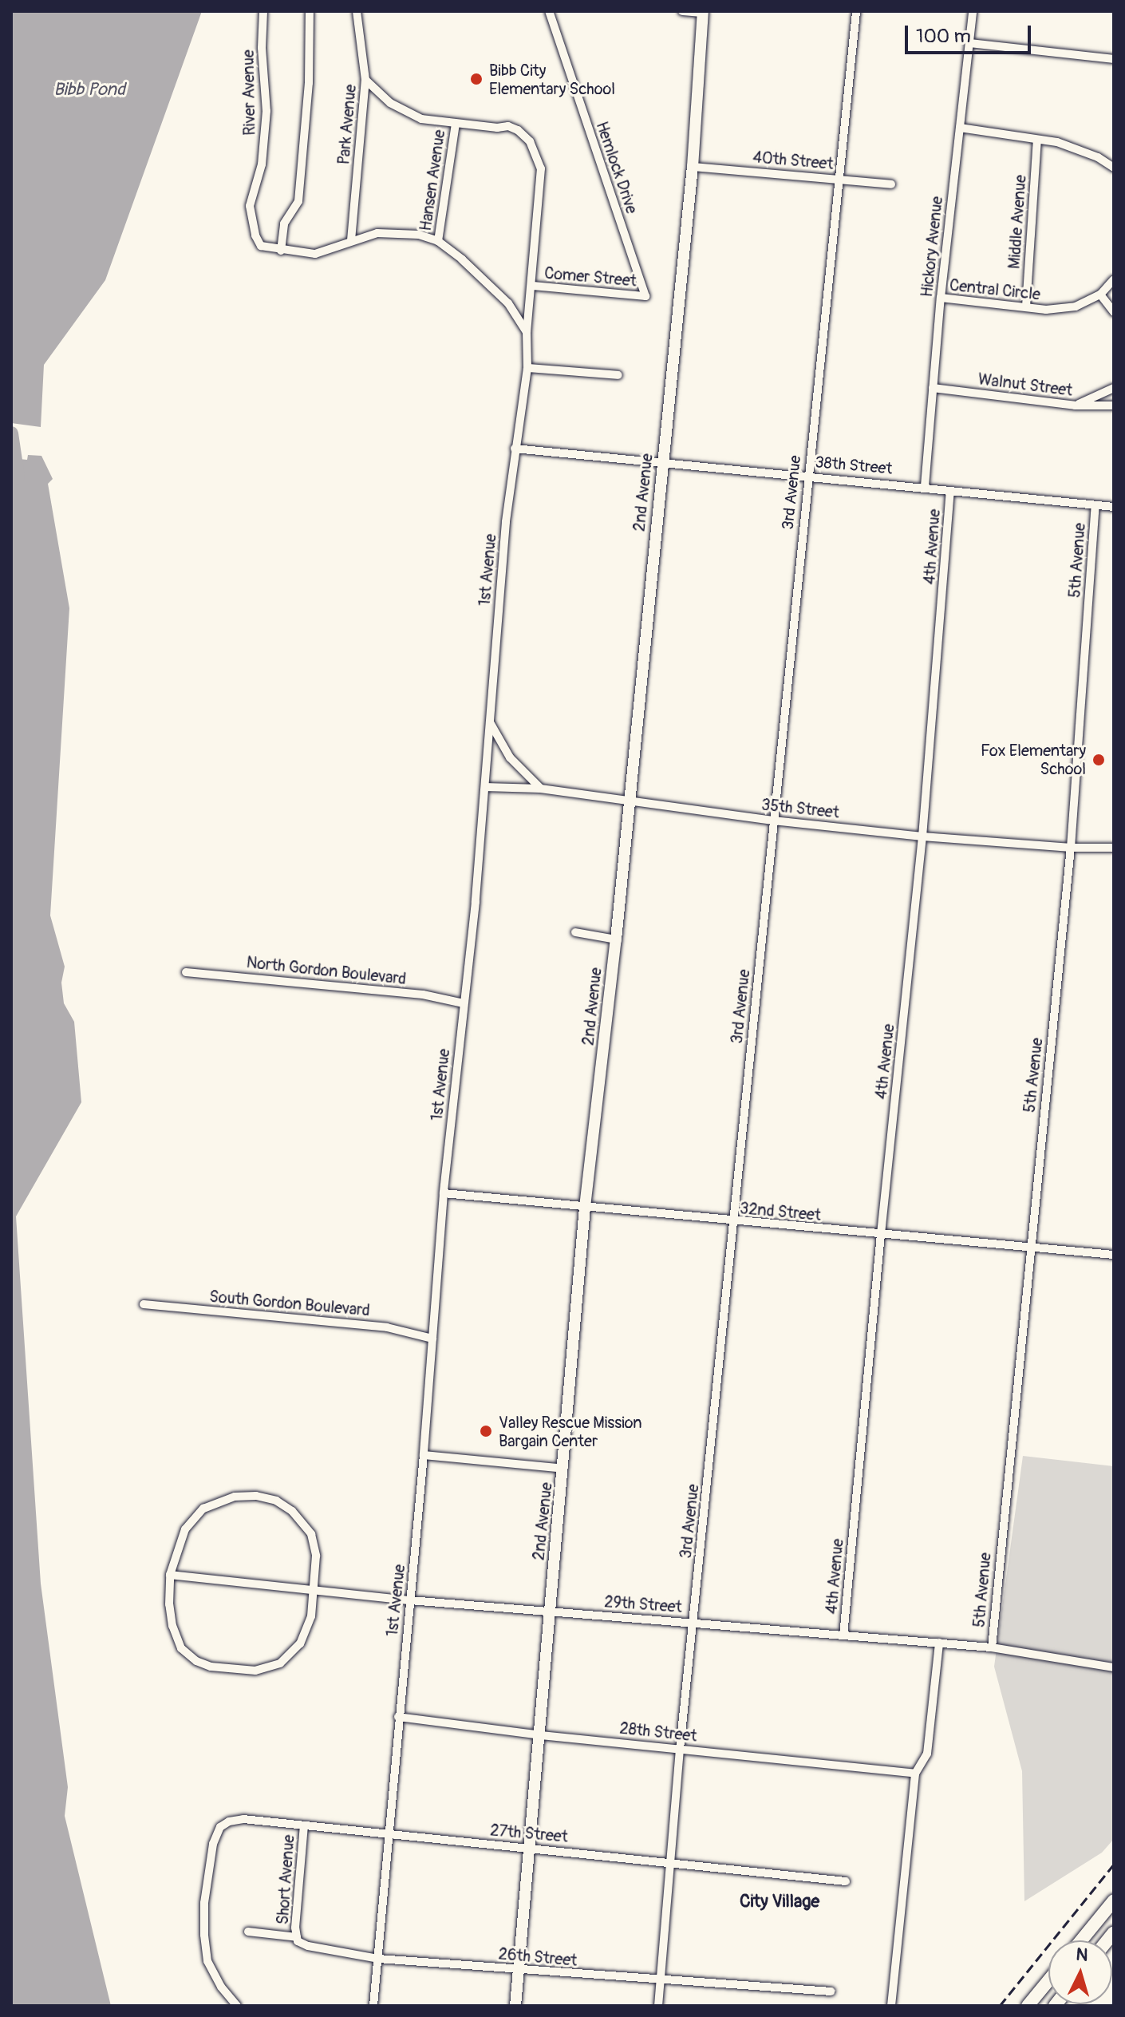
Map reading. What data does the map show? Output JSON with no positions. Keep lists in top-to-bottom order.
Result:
{
  "streets": {
    "main road": ["2nd Avenue"],
    "street": [
      "River Avenue",
      "Park Avenue",
      "40th Street",
      "Hemlock Drive",
      "Hansen Avenue",
      "Middle Avenue",
      "Hickory Avenue",
      "Comer Street",
      "Central Circle",
      "Walnut Street",
      "38th Street",
      "3rd Avenue",
      "4th Avenue",
      "5th Avenue",
      "1st Avenue",
      "35th Street",
      "North Gordon Boulevard",
      "32nd Street",
      "South Gordon Boulevard",
      "29th Street",
      "28th Street",
      "27th Street",
      "Short Avenue",
      "26th Street"
    ]
  },
  "crossings": [
    ["40th Street", "2nd Avenue"],
    ["40th Street", "3rd Avenue"],
    ["Hemlock Drive", "Comer Street"],
    ["Hansen Avenue", "1st Avenue"],
    ["Middle Avenue", "Central Circle"],
    ["Hickory Avenue", "Central Circle"],
    ["Hickory Avenue", "Walnut Street"],
    ["Hickory Avenue", "38th Street"],
    ["Comer Street", "1st Avenue"],
    ["38th Street", "2nd Avenue"],
    ["38th Street", "3rd Avenue"],
    ["38th Street", "4th Avenue"],
    ["38th Street", "5th Avenue"],
    ["38th Street", "1st Avenue"],
    ["2nd Avenue", "35th Street"],
    ["2nd Avenue", "32nd Street"],
    ["2nd Avenue", "29th Street"],
    ["2nd Avenue", "28th Street"],
    ["2nd Avenue", "27th Street"],
    ["2nd Avenue", "26th Street"],
    ["3rd Avenue", "35th Street"],
    ["3rd Avenue", "32nd Street"],
    ["3rd Avenue", "29th Street"],
    ["3rd Avenue", "28th Street"],
    ["3rd Avenue", "27th Street"],
    ["3rd Avenue", "26th Street"],
    ["4th Avenue", "35th Street"],
    ["4th Avenue", "32nd Street"],
    ["4th Avenue", "29th Street"],
    ["5th Avenue", "35th Street"],
    ["5th Avenue", "32nd Street"],
    ["5th Avenue", "29th Street"],
    ["1st Avenue", "35th Street"],
    ["1st Avenue", "North Gordon Boulevard"],
    ["1st Avenue", "32nd Street"],
    ["1st Avenue", "South Gordon Boulevard"],
    ["1st Avenue", "29th Street"],
    ["1st Avenue", "28th Street"],
    ["1st Avenue", "27th Street"],
    ["1st Avenue", "26th Street"],
    ["27th Street", "Short Avenue"],
    ["Short Avenue", "26th Street"]
  ],
  "districts": ["City Village"],
  "water": ["Bibb Pond"],
  "places": ["Bibb City Elementary School", "Fox Elementary School", "Valley Rescue Mission Bargain Center"],
  "scale_bar": "100 m",
  "north": "top"
}
